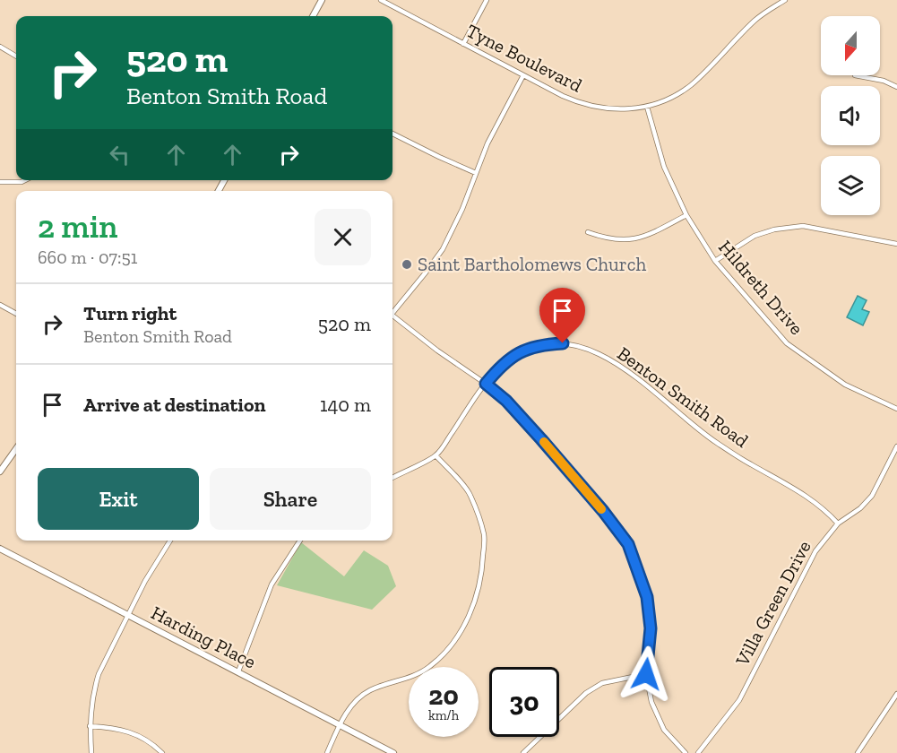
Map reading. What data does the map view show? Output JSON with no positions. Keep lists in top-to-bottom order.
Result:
{
  "streets": {
    "main road": ["Harding Place"],
    "street": [
      "Tyne Boulevard",
      "Hildreth Drive",
      "Benton Smith Road",
      "Villa Green Drive"
    ]
  },
  "crossings": [
    ["Tyne Boulevard", "Hildreth Drive"],
    ["Benton Smith Road", "Villa Green Drive"]
  ],
  "places": ["Saint Bartholomews Church"],
  "north": "bottom",
  "page": {
    "turn": ["520 m", "Benton Smith Road"],
    "heading": ["2 min", "660 m · 07:51"],
    "list": [
      {
        "name": "Turn right",
        "note": "Benton Smith Road",
        "value": "520 m"
      },
      {
        "name": "Arrive at destination",
        "value": "140 m"
      }
    ],
    "buttons": ["Exit", "Share"],
    "speed": "20 km/h",
    "limit": "30"
  }
}
